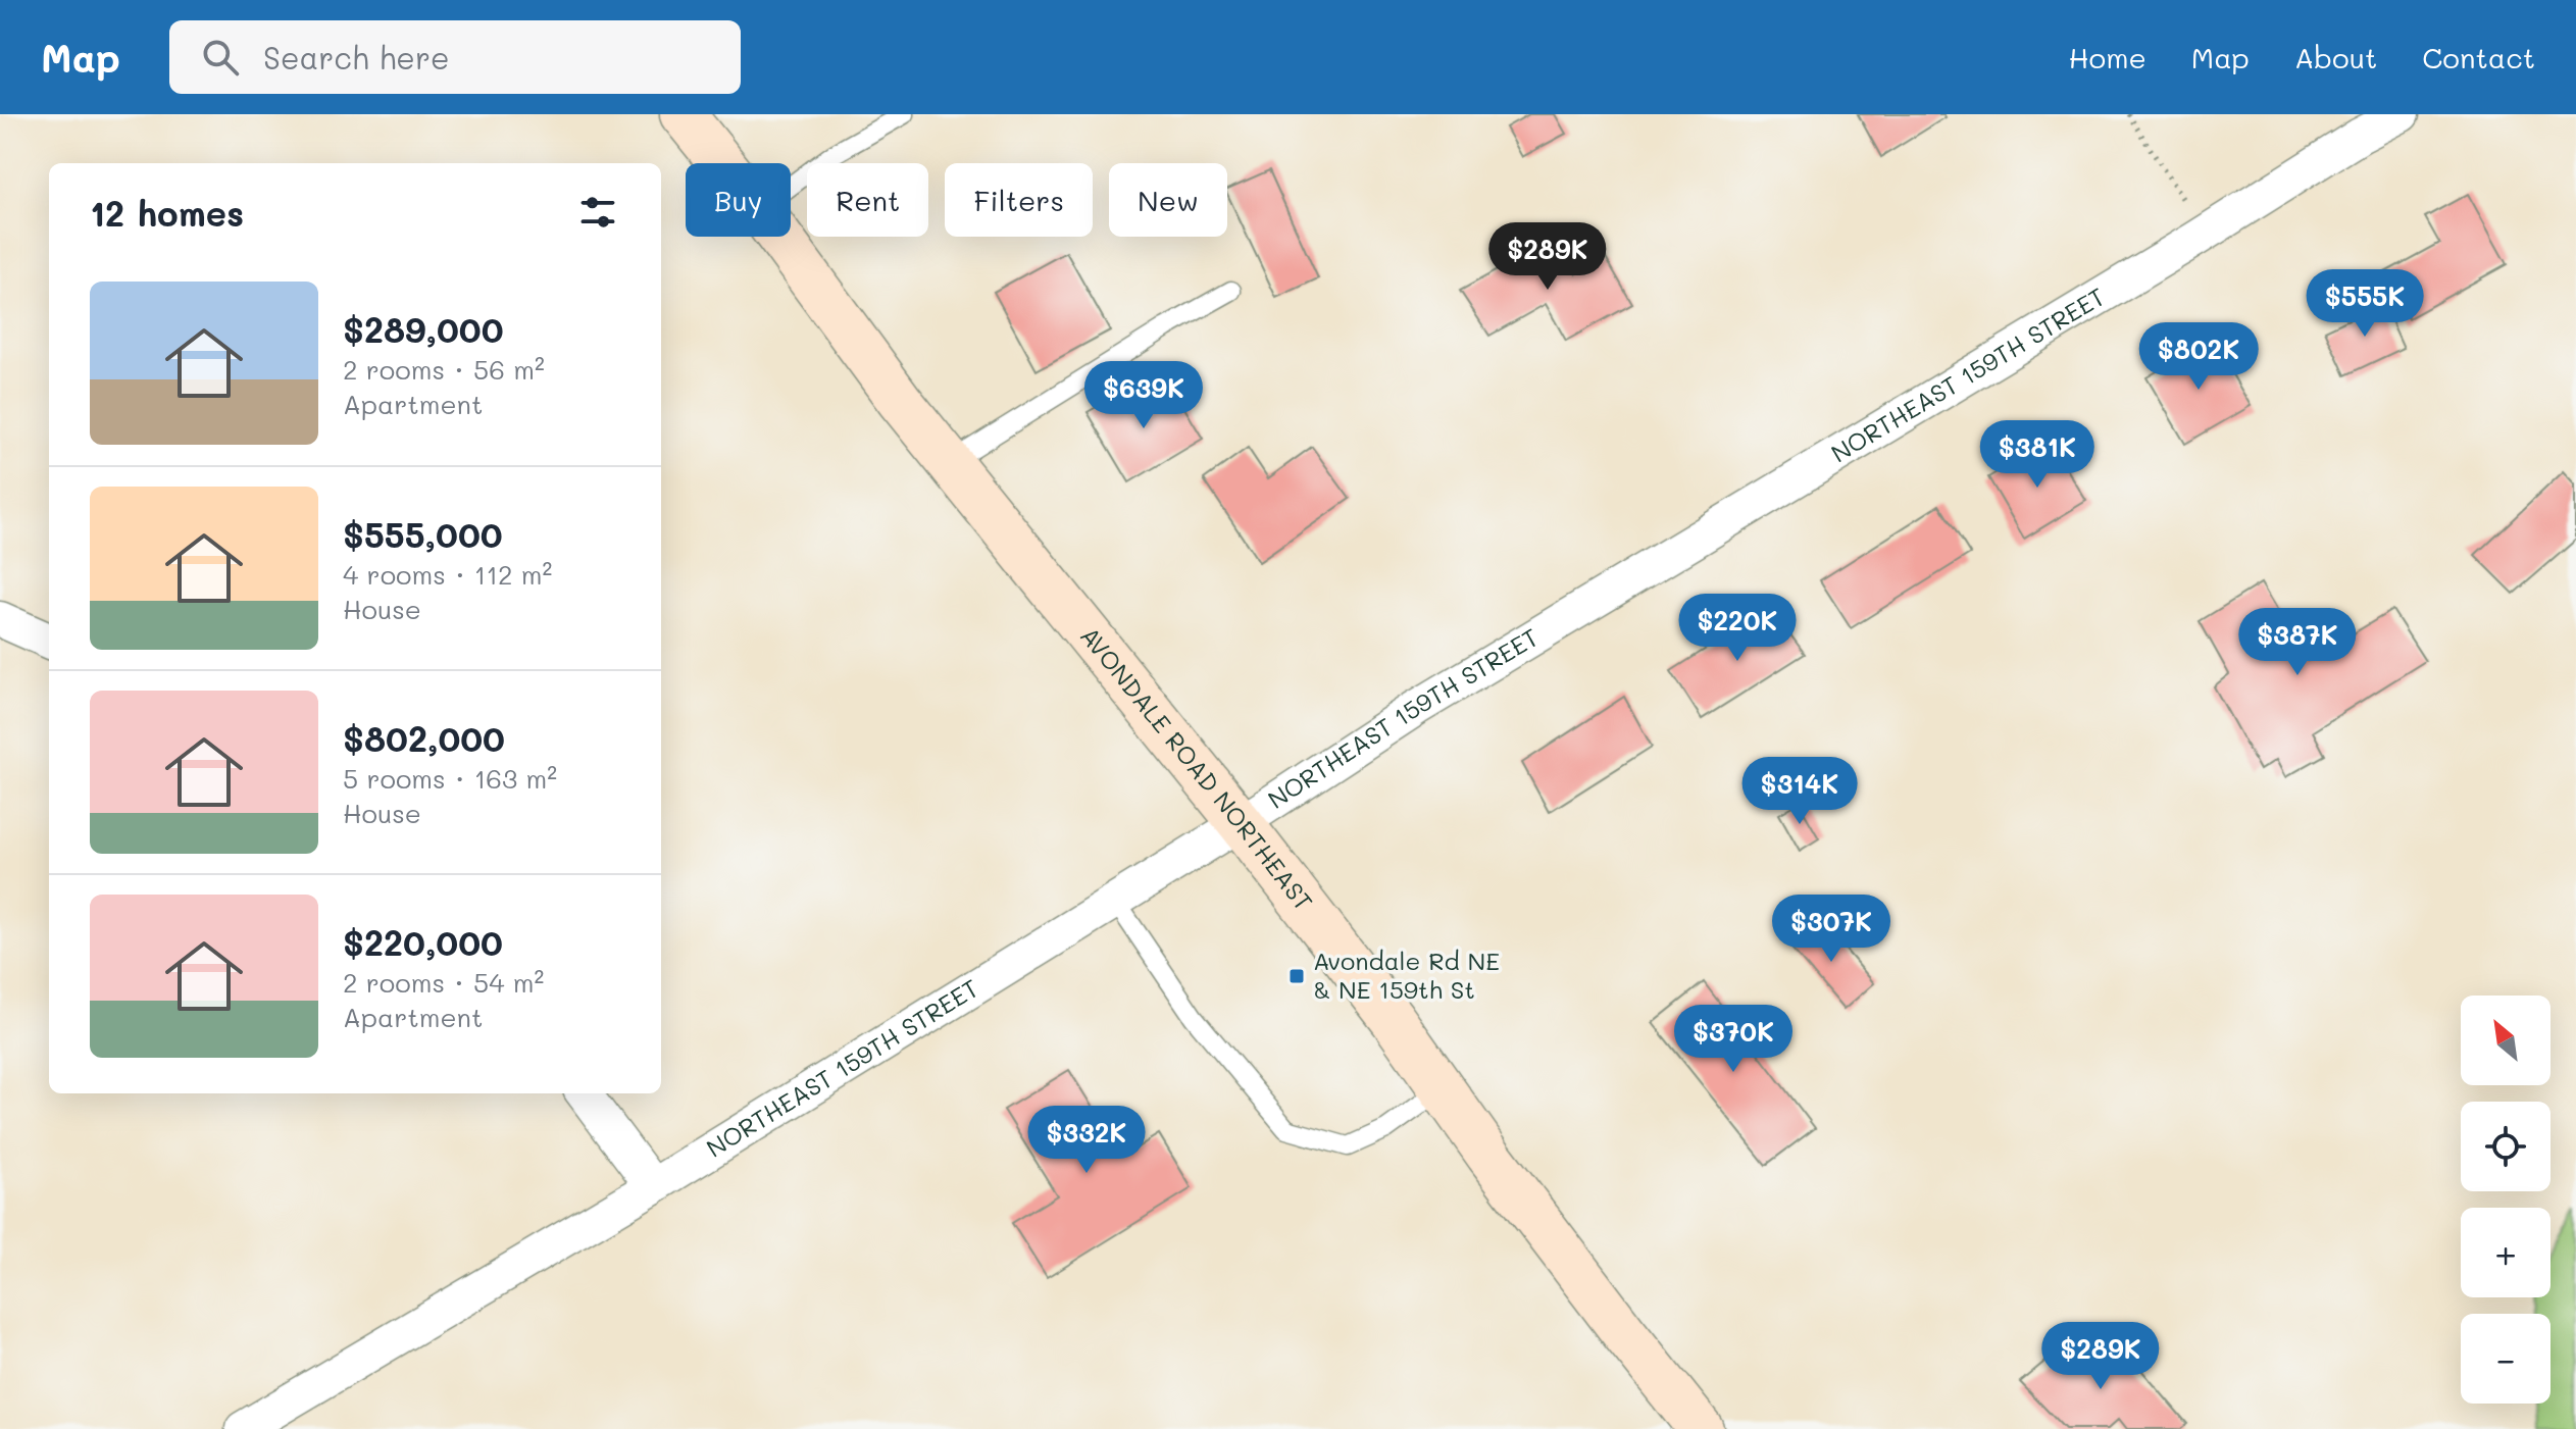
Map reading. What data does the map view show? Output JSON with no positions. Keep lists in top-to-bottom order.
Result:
{
  "streets": {
    "main road": ["AVONDALE ROAD NORTHEAST"],
    "street": ["NORTHEAST 159TH STREET"]
  },
  "crossings": [
    ["NORTHEAST 159TH STREET", "AVONDALE ROAD NORTHEAST"]
  ],
  "places": {
    "transit": ["Avondale Rd NE & NE 159th St"]
  },
  "north": "top left",
  "page": {
    "header": "Map",
    "search": "Search here",
    "nav": [
      "Home",
      "Map",
      "About",
      "Contact"
    ],
    "chip": [
      "Buy",
      "Rent",
      "Filters",
      "New"
    ],
    "heading": "12 homes",
    "price": [
      "$289K",
      "$555K",
      "$802K",
      "$639K",
      "$381K",
      "$220K",
      "$387K",
      "$314K",
      "$307K",
      "$370K",
      "$332K",
      "$289K"
    ],
    "list": [
      {
        "name": "$289,000",
        "note": "2 rooms · 56 m² · Apartment"
      },
      {
        "name": "$555,000",
        "note": "4 rooms · 112 m² · House"
      },
      {
        "name": "$802,000",
        "note": "5 rooms · 163 m² · House"
      },
      {
        "name": "$220,000",
        "note": "2 rooms · 54 m² · Apartment"
      }
    ],
    "map_buttons": ["+", "−"]
  }
}
